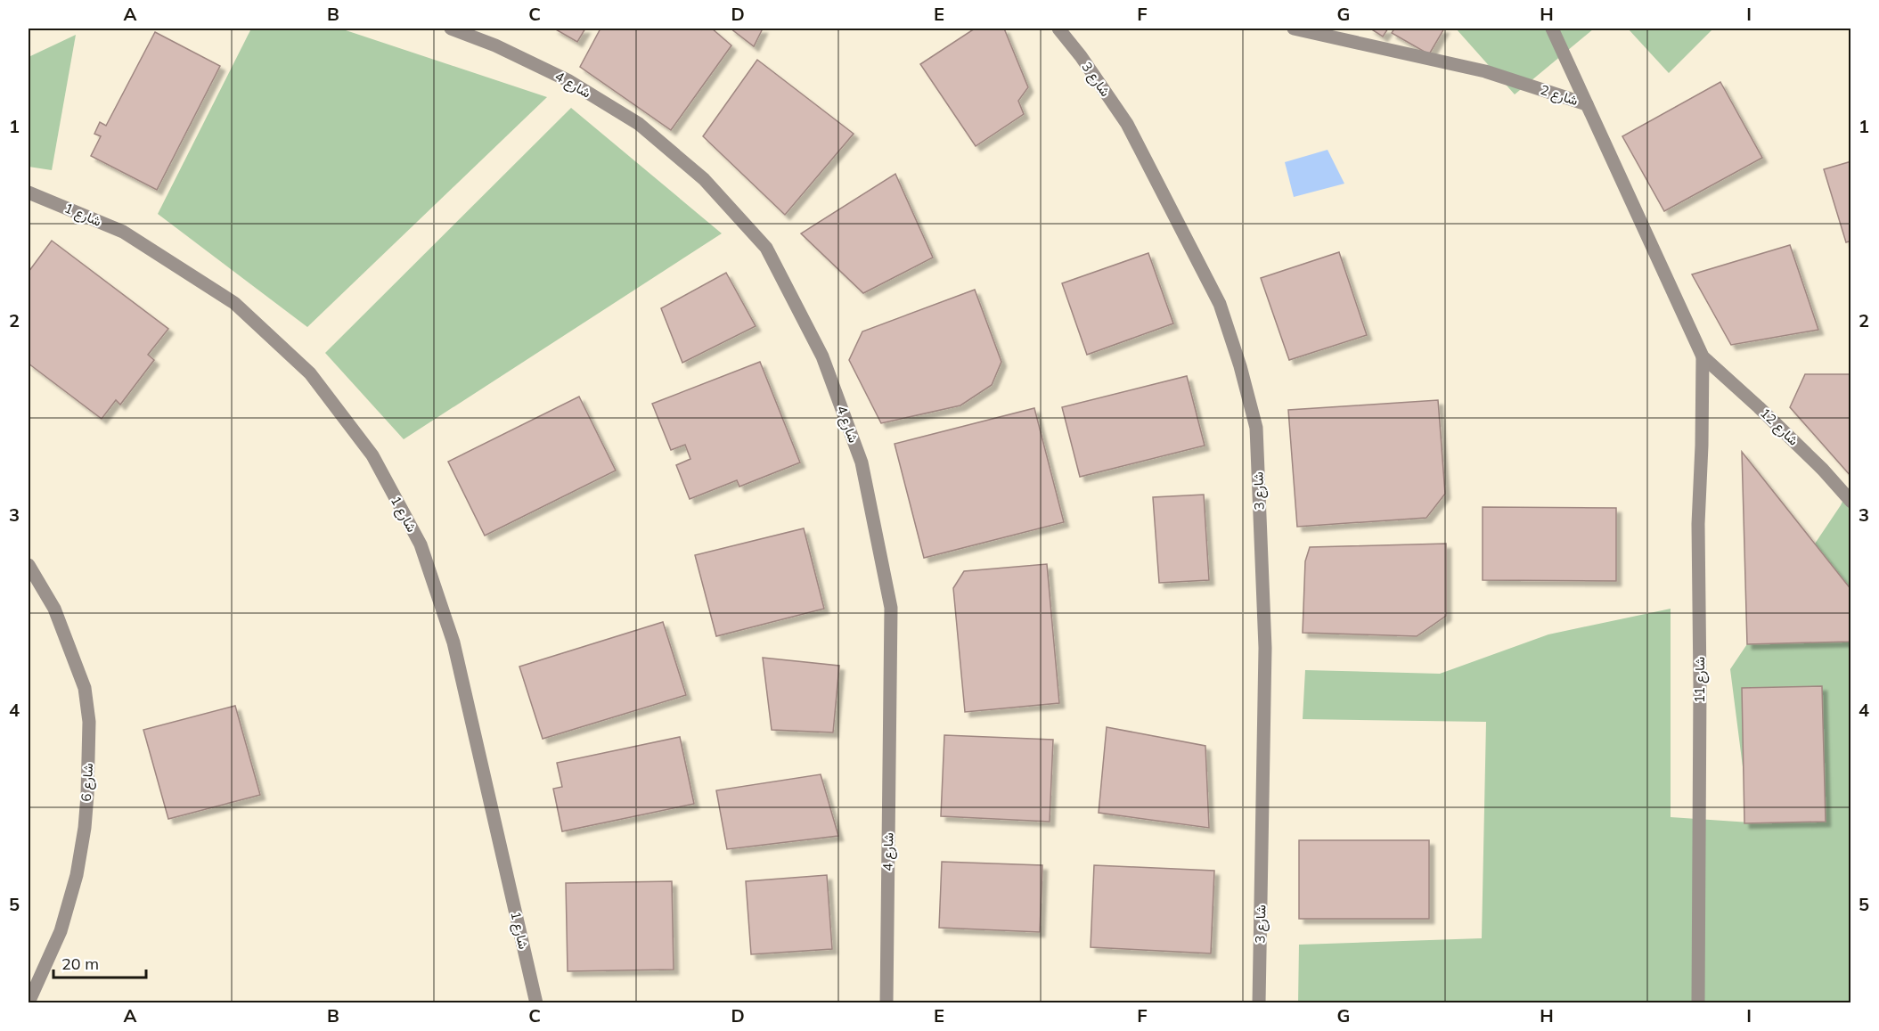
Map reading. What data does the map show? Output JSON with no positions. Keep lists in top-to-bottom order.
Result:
{
  "streets": {
    "street": [
      "شارع 3",
      "شارع 4",
      "شارع 2",
      "شارع 1",
      "شارع 12",
      "شارع 11",
      "شارع 6"
    ]
  },
  "crossings": [
    ["شارع 2", "شارع 12"],
    ["شارع 2", "شارع 11"],
    ["شارع 12", "شارع 11"]
  ],
  "scale_bar": "20 m",
  "grid": {
    "columns": [
      "A",
      "B",
      "C",
      "D",
      "E",
      "F",
      "G",
      "H",
      "I"
    ],
    "rows": [
      "1",
      "2",
      "3",
      "4",
      "5"
    ]
  }
}
